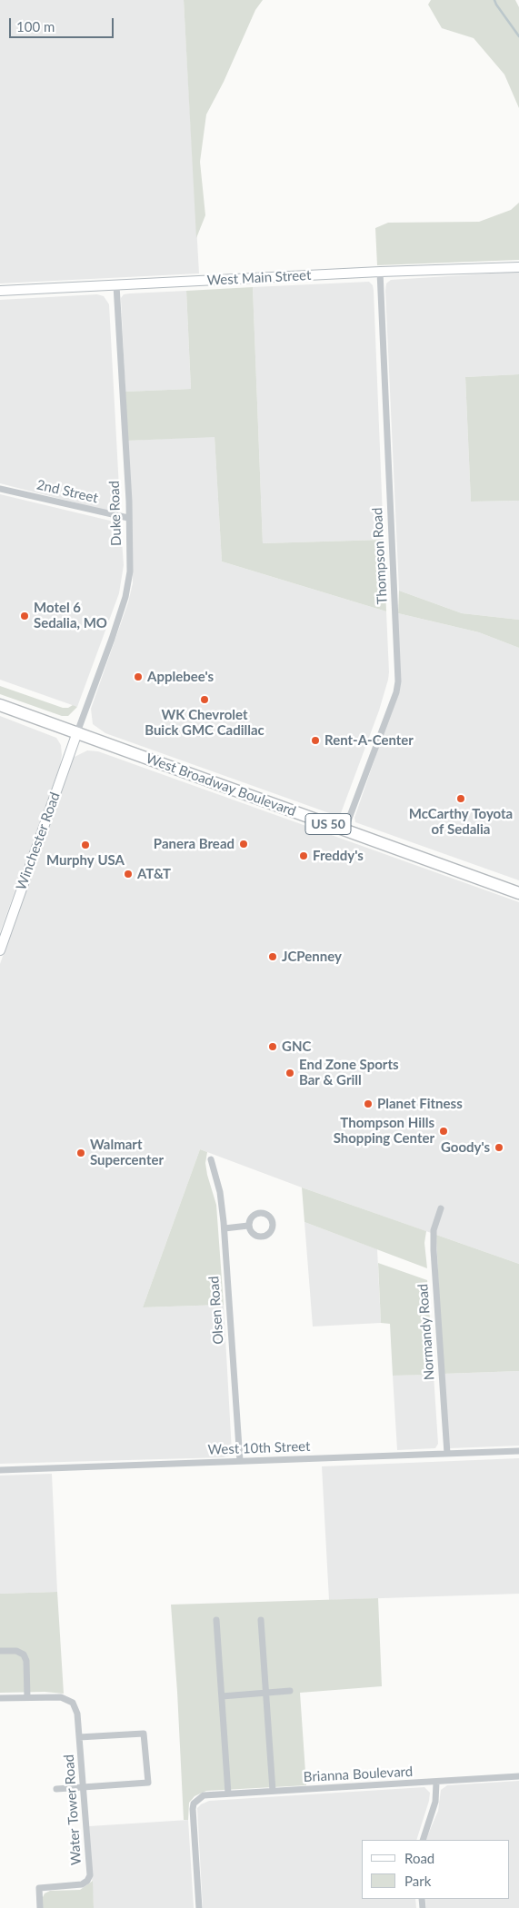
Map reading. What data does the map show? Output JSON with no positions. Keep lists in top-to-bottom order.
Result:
{
  "streets": {
    "highway": ["West Broadway Boulevard", "US 50"],
    "main road": ["West Main Street", "Winchester Road"],
    "street": [
      "2nd Street",
      "Duke Road",
      "Thompson Road",
      "Olsen Road",
      "Normandy Road",
      "West 10th Street",
      "Brianna Boulevard",
      "Water Tower Road"
    ]
  },
  "crossings": [
    ["West Main Street", "Duke Road"],
    ["West Main Street", "Thompson Road"],
    ["2nd Street", "Duke Road"],
    ["Duke Road", "West Broadway Boulevard"],
    ["Duke Road", "Winchester Road"],
    ["Thompson Road", "West Broadway Boulevard"],
    ["West Broadway Boulevard", "Winchester Road"],
    ["Olsen Road", "West 10th Street"],
    ["Normandy Road", "West 10th Street"]
  ],
  "places": [
    "Motel 6 Sedalia, MO",
    "Applebee's",
    "WK Chevrolet Buick GMC Cadillac",
    "Rent-A-Center",
    "McCarthy Toyota of Sedalia",
    "Panera Bread",
    "Murphy USA",
    "Freddy's",
    "AT&T",
    "JCPenney",
    "GNC",
    "End Zone Sports Bar & Grill",
    "Planet Fitness",
    "Thompson Hills Shopping Center",
    "Goody's",
    "Walmart Supercenter"
  ],
  "legend": ["Road", "Park"],
  "scale_bar": "100 m"
}
